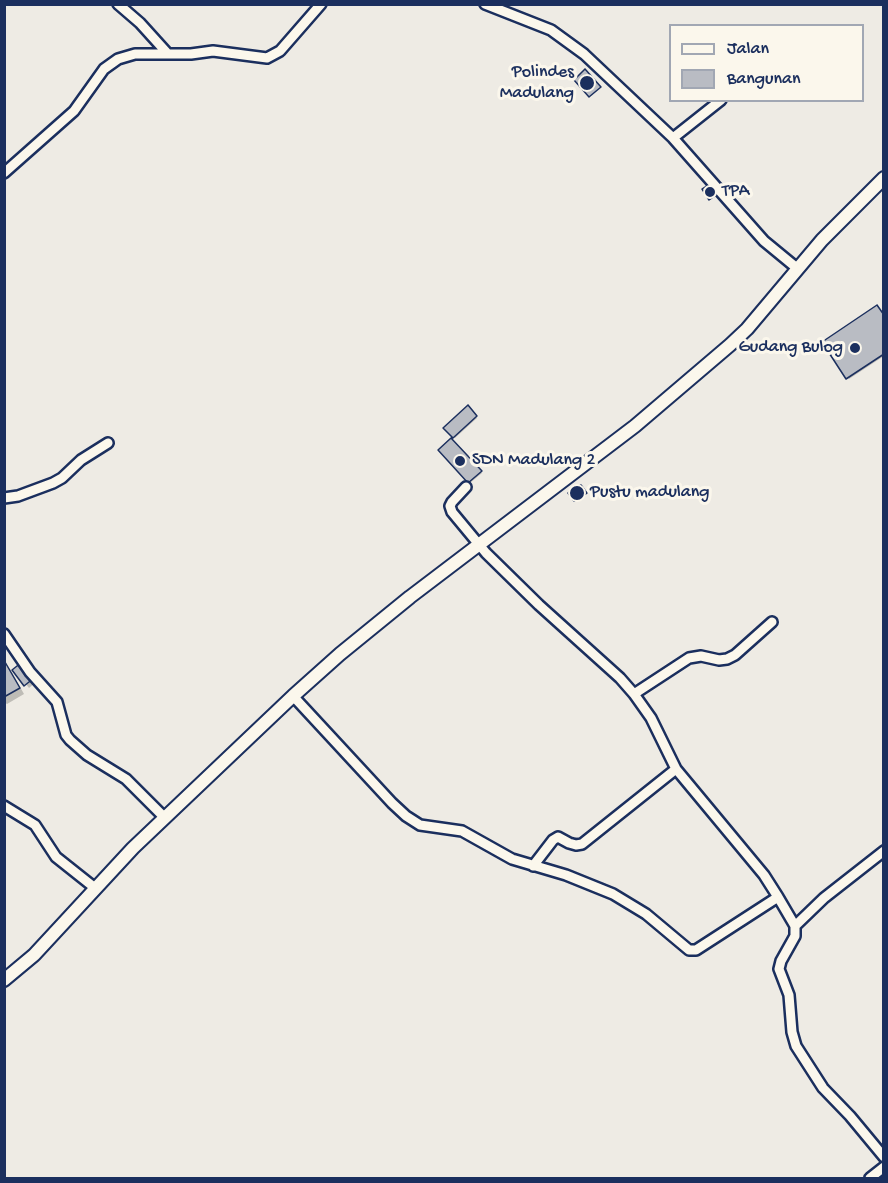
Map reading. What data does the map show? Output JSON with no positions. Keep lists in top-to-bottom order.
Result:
{
  "places": [
    "Polindes Madulang",
    "TPA",
    "Gudang Bulog",
    "SDN Madulang 2",
    "Pustu madulang"
  ],
  "legend": ["Jalan", "Bangunan"]
}
